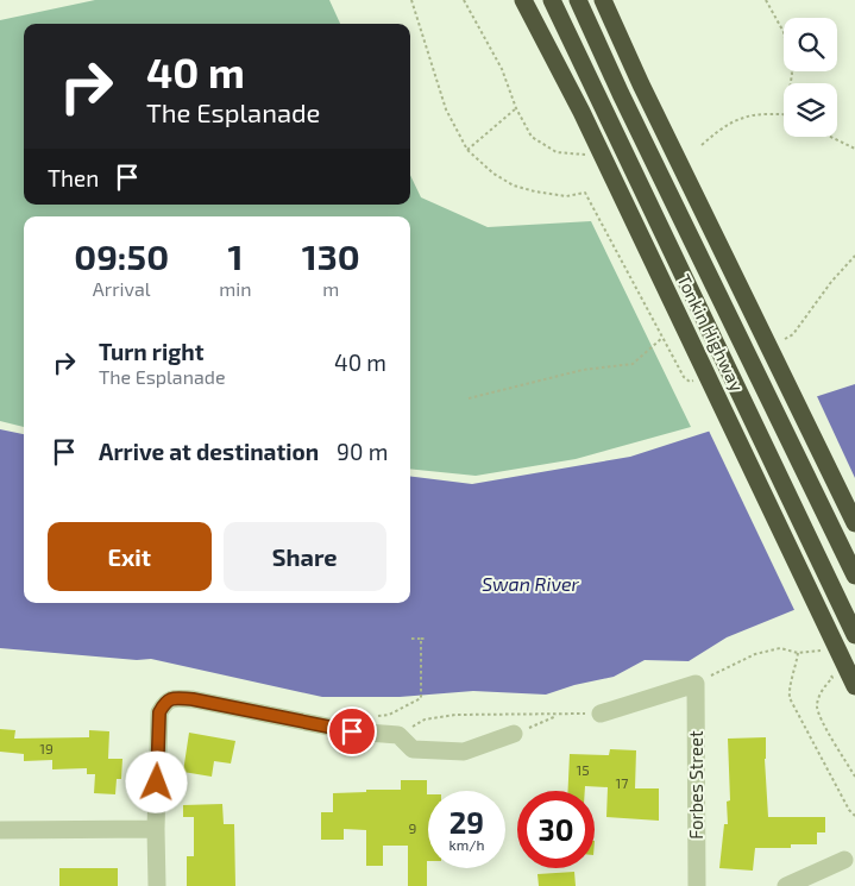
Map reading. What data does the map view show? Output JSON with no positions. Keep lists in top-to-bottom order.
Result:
{
  "streets": {
    "highway": ["Tonkin Highway"],
    "street": ["Forbes Street"]
  },
  "water": ["Swan River"],
  "house_numbers": [
    "19",
    "15",
    "17",
    "9"
  ],
  "page": {
    "turn": ["40 m", "The Esplanade"],
    "then": "Then",
    "eta": [
      "09:50",
      "Arrival",
      "1",
      "min",
      "130",
      "m"
    ],
    "list": [
      {
        "name": "Turn right",
        "note": "The Esplanade",
        "value": "40 m"
      },
      {
        "name": "Arrive at destination",
        "value": "90 m"
      }
    ],
    "buttons": ["Exit", "Share"],
    "speed": "29 km/h",
    "limit": "30"
  }
}
